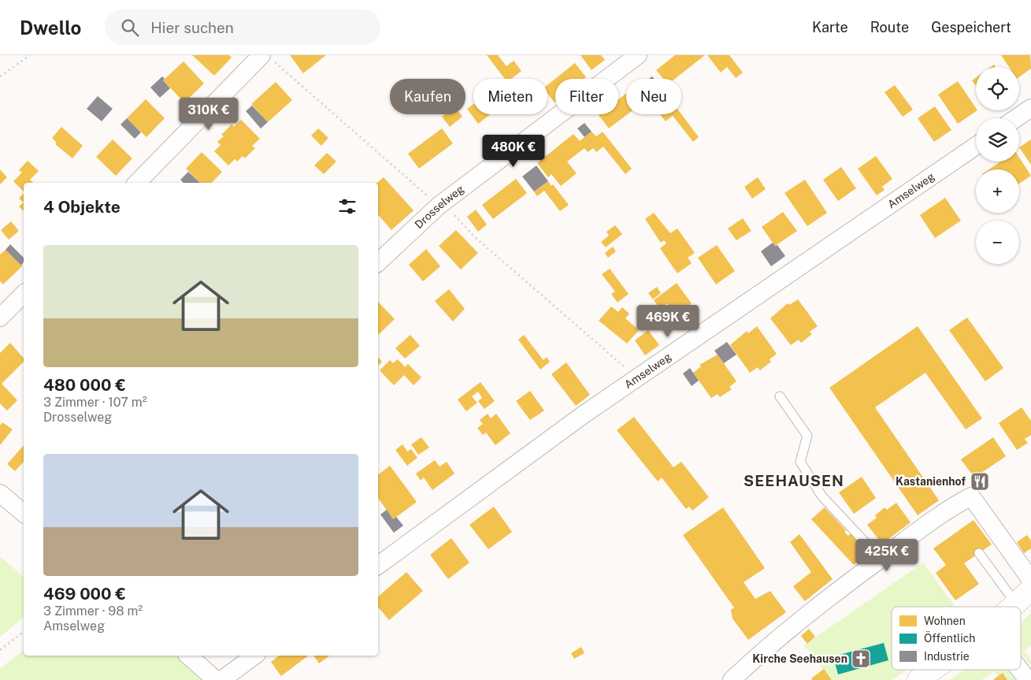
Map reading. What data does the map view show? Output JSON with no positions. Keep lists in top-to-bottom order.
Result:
{
  "streets": {
    "street": ["Amselweg", "Drosselweg"]
  },
  "districts": ["SEEHAUSEN"],
  "places": {
    "restaurant": ["Kastanienhof"],
    "church": ["Kirche Seehausen"]
  },
  "legend": ["Wohnen", "Öffentlich", "Industrie"],
  "page": {
    "header": "Dwello",
    "search": "Hier suchen",
    "nav": ["Karte", "Route", "Gespeichert"],
    "map_buttons": ["+", "−"],
    "chip": [
      "Kaufen",
      "Mieten",
      "Filter",
      "Neu"
    ],
    "price": [
      "310K €",
      "480K €",
      "469K €",
      "425K €"
    ],
    "heading": "4 Objekte",
    "list": [
      {
        "name": "480 000 €",
        "note": "3 Zimmer · 107 m² · Drosselweg"
      },
      {
        "name": "469 000 €",
        "note": "3 Zimmer · 98 m² · Amselweg"
      }
    ]
  }
}
